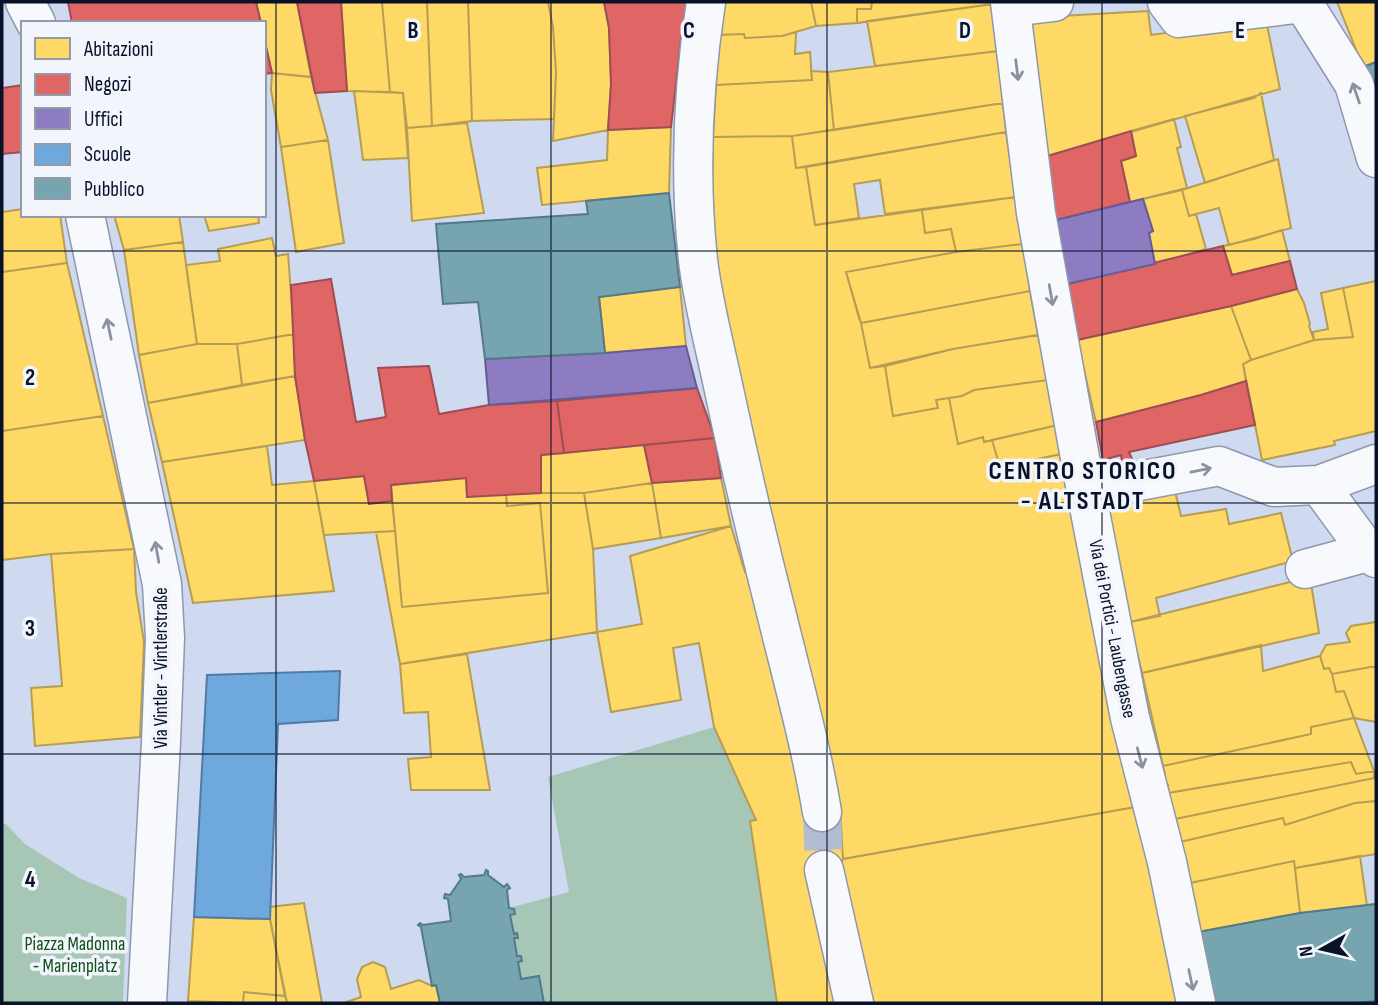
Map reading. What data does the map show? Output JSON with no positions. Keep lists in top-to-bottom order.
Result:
{
  "streets": {
    "street": ["Via dei Portici - Laubengasse", "Via Vintler - Vintlerstraße"]
  },
  "one_way": ["Via Vintler - Vintlerstraße"],
  "districts": ["CENTRO STORICO - ALTSTADT"],
  "parks": ["Piazza Madonna - Marienplatz"],
  "legend": [
    "Abitazioni",
    "Negozi",
    "Uffici",
    "Scuole",
    "Pubblico"
  ],
  "north": "left",
  "grid": {
    "columns": [
      "B",
      "C",
      "D",
      "E"
    ],
    "rows": ["2", "3", "4"]
  }
}
